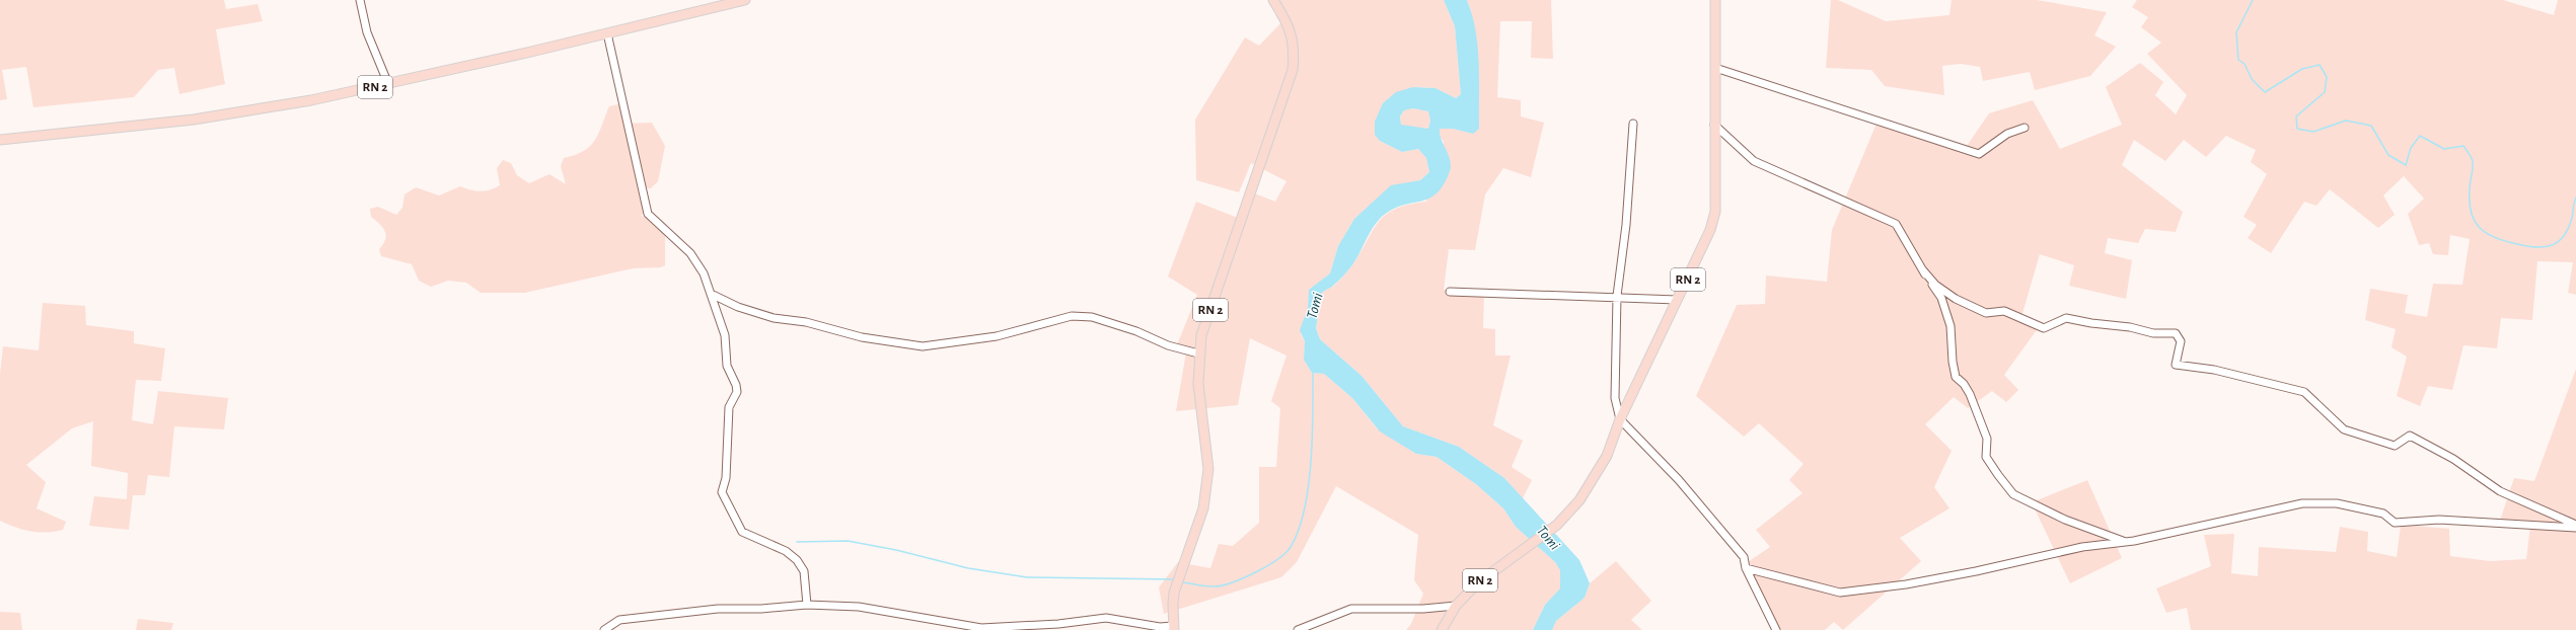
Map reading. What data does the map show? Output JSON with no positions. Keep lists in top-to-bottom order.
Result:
{
  "streets": {
    "main road": ["RN 2"]
  },
  "water": ["Tomi"]
}
